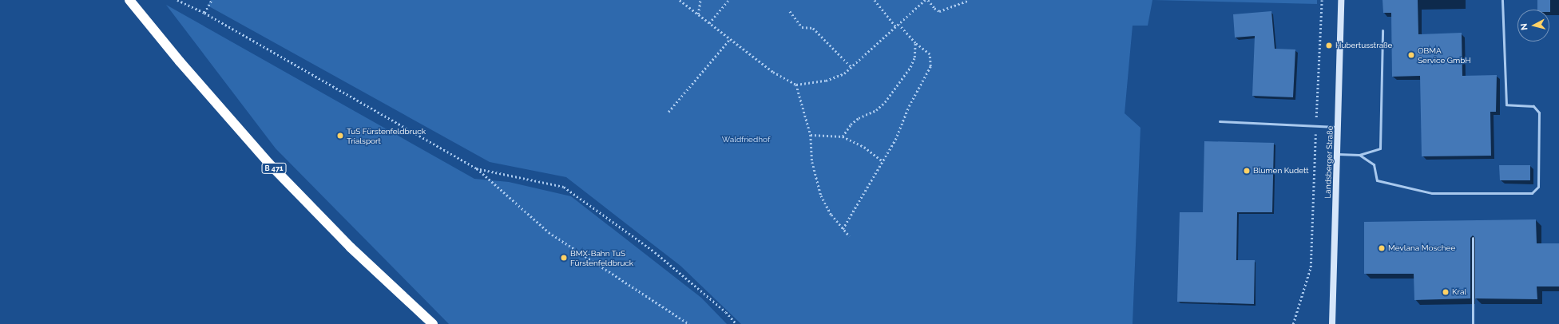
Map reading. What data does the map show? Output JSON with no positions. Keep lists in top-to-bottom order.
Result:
{
  "streets": {
    "highway": ["B 471"],
    "street": ["Landsberger Straße"]
  },
  "parks": ["Waldfriedhof"],
  "places": [
    "Hubertusstraße",
    "OBMA Service GmbH",
    "TuS Fürstenfeldbruck Trialsport",
    "Blumen Kudett",
    "Mevlana Moschee",
    "BMX-Bahn TuS Fürstenfeldbruck",
    "Kral"
  ],
  "north": "left"
}
